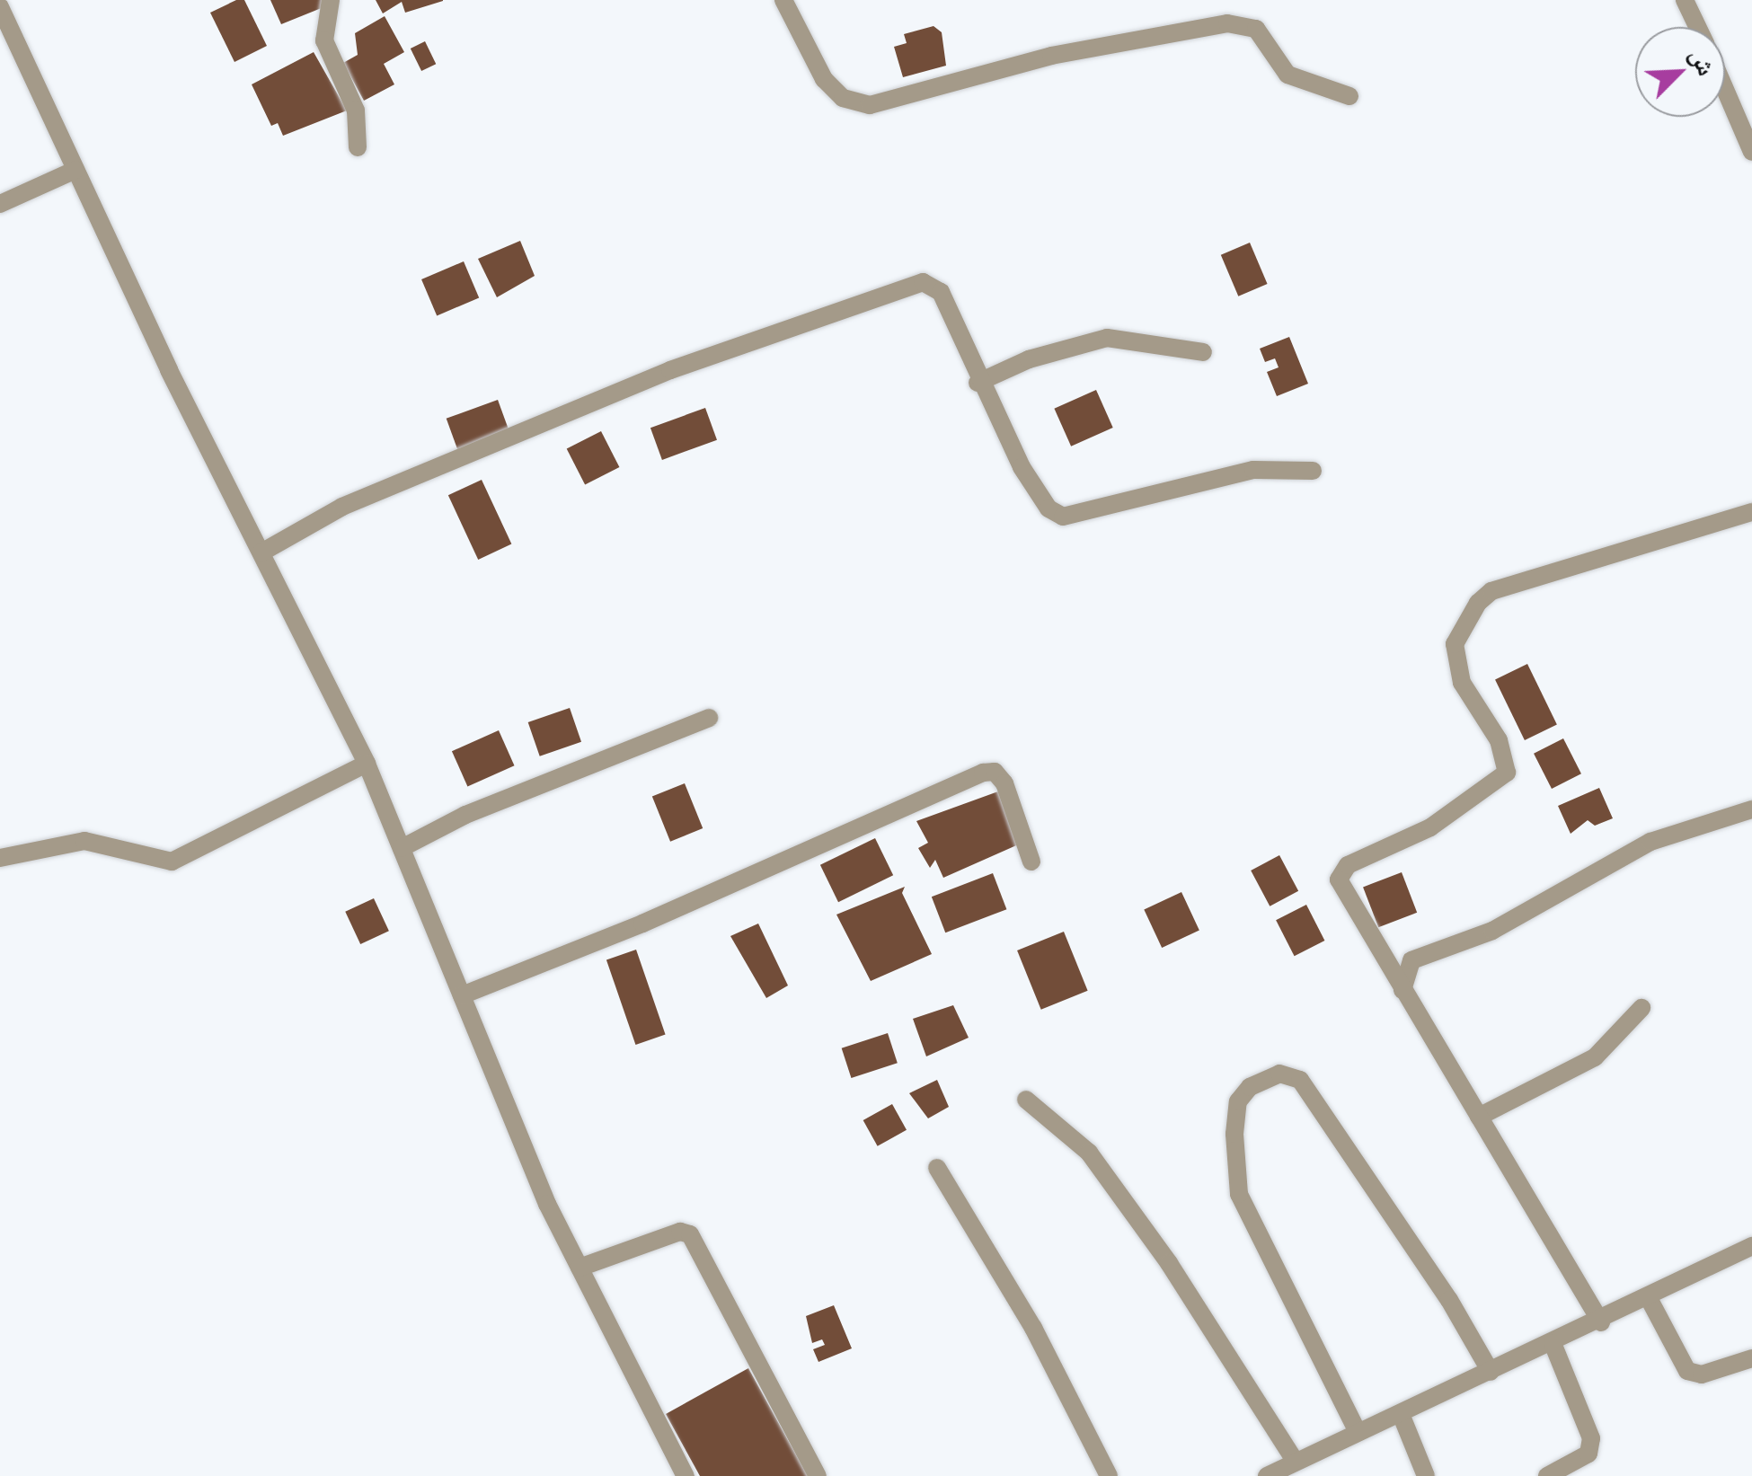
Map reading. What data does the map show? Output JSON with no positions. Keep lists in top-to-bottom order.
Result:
{
  "north": "top right"
}
